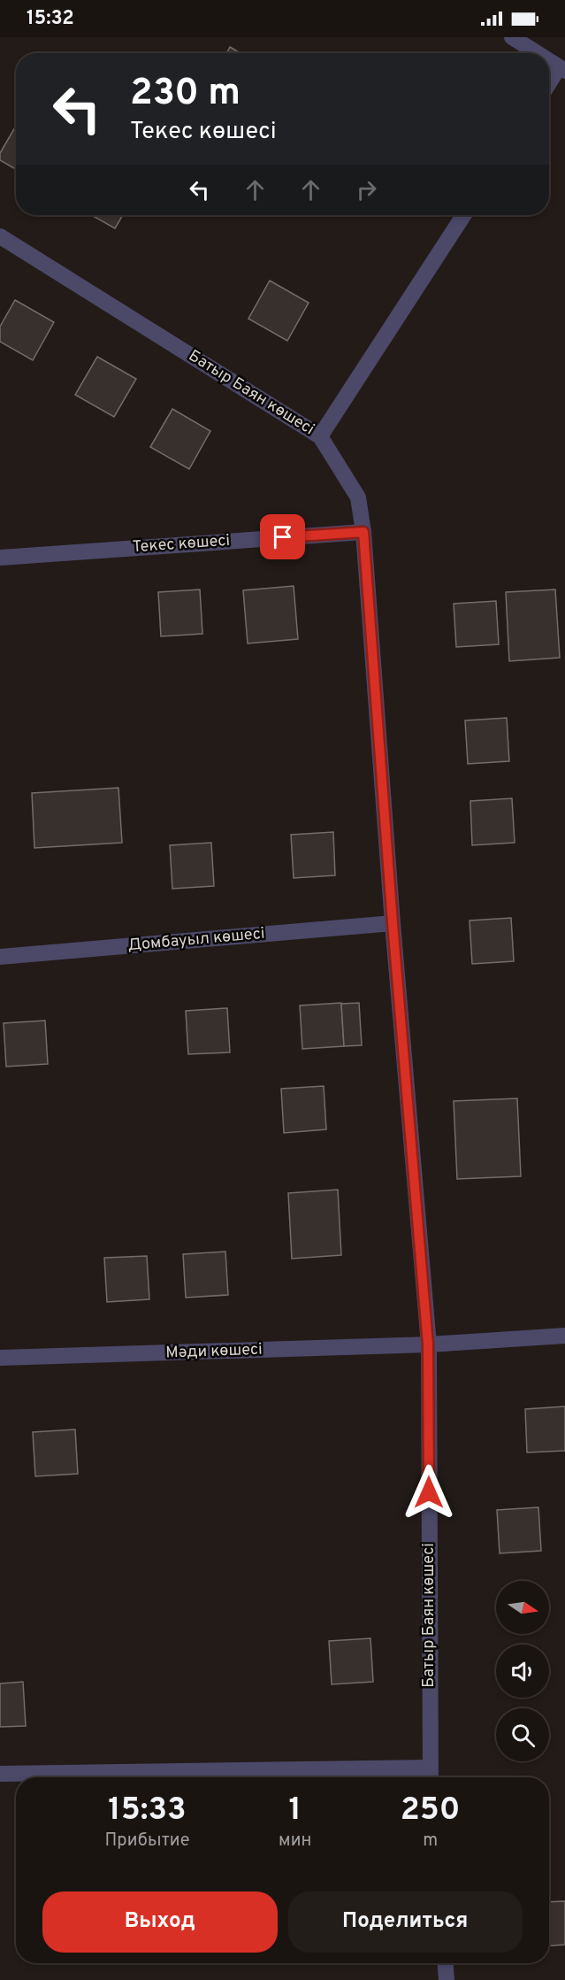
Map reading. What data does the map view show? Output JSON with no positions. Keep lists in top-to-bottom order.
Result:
{
  "streets": {
    "street": [
      "Батыр Баян көшесі",
      "Текес көшесі",
      "Домбауыл көшесі",
      "Мәди көшесі"
    ]
  },
  "crossings": [
    ["Батыр Баян көшесі", "Текес көшесі"],
    ["Батыр Баян көшесі", "Домбауыл көшесі"],
    ["Батыр Баян көшесі", "Мәди көшесі"]
  ],
  "north": "right",
  "page": {
    "status": "15:32",
    "turn": ["230 m", "Текес көшесі"],
    "eta": [
      "15:33",
      "Прибытие",
      "1",
      "мин",
      "250",
      "m"
    ],
    "buttons": ["Выход", "Поделиться"]
  }
}
